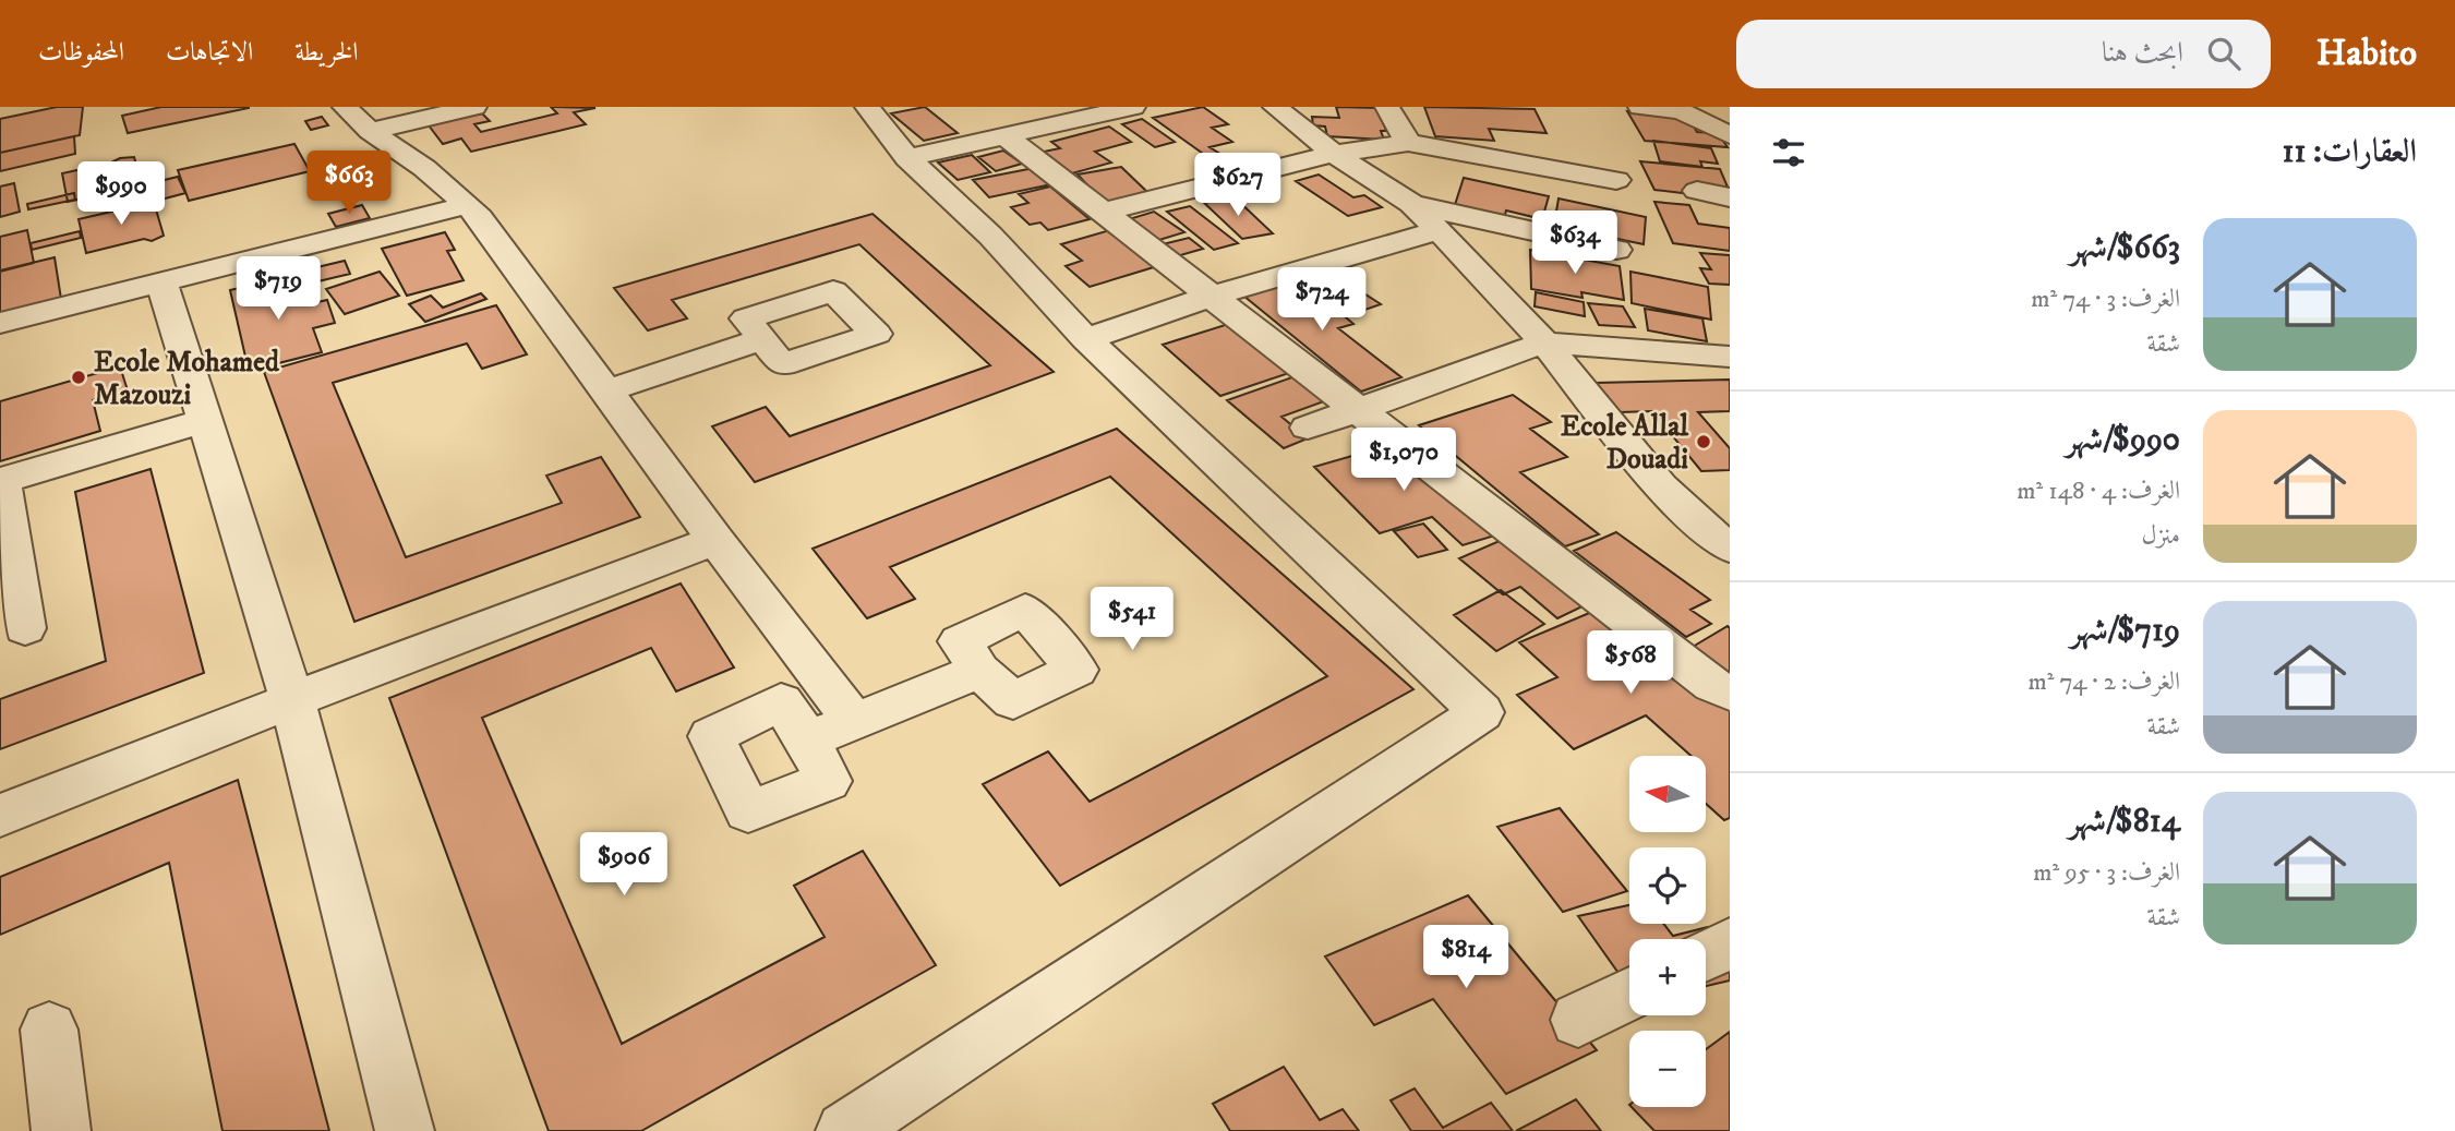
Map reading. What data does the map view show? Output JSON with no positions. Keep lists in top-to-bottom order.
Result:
{
  "places": ["Ecole Mohamed Mazouzi", "Ecole Allal Douadi"],
  "north": "left",
  "page": {
    "header": "Habito",
    "search": "ابحث هنا",
    "nav": ["الخريطة", "الاتجاهات", "المحفوظات"],
    "heading": "العقارات: 11",
    "price": [
      "$663",
      "$627",
      "$990",
      "$634",
      "$719",
      "$724",
      "$1,070",
      "$541",
      "$568",
      "$906",
      "$814"
    ],
    "list": [
      {
        "name": "$663/شهر",
        "note": "الغرف: 3 · 74 m² · شقة"
      },
      {
        "name": "$990/شهر",
        "note": "الغرف: 4 · 148 m² · منزل"
      },
      {
        "name": "$719/شهر",
        "note": "الغرف: 2 · 74 m² · شقة"
      },
      {
        "name": "$814/شهر",
        "note": "الغرف: 3 · 95 m² · شقة"
      }
    ],
    "map_buttons": ["+", "−"]
  }
}
